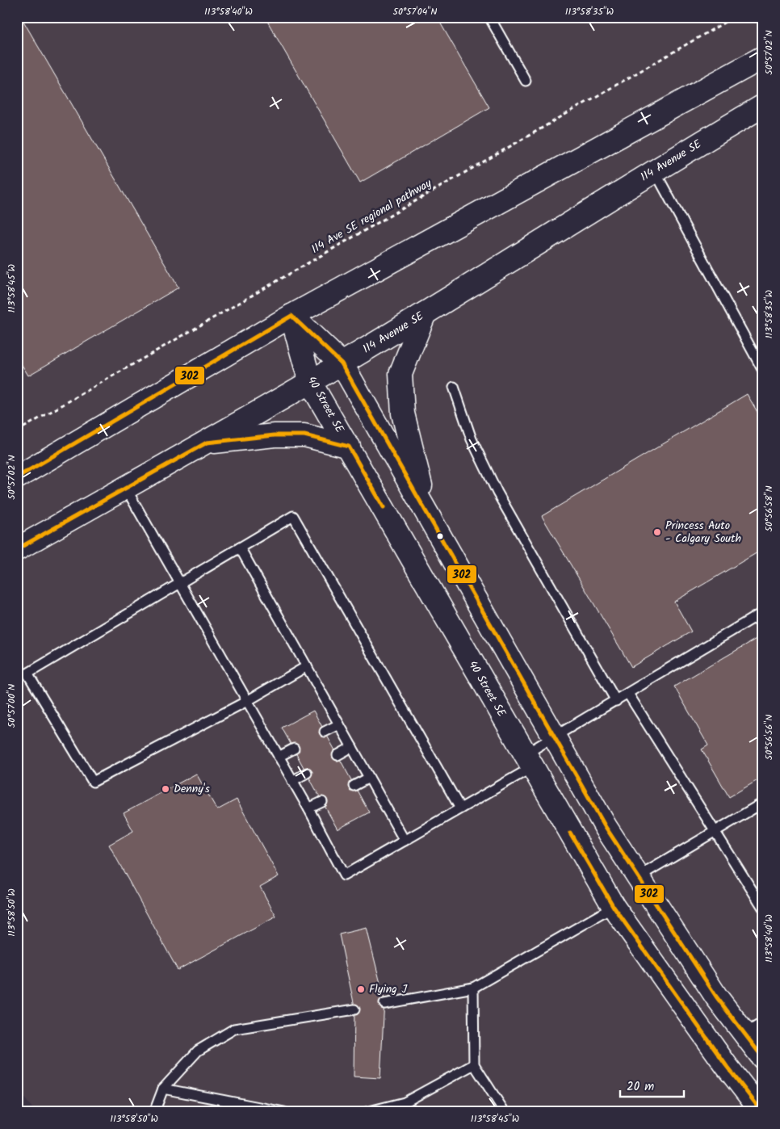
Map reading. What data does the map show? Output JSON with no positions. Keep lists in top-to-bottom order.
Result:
{
  "streets": {
    "main road": ["114 Avenue SE", "40 Street SE"],
    "path": ["114 Ave SE regional pathway"]
  },
  "crossings": [
    ["114 Avenue SE", "40 Street SE"]
  ],
  "places": ["Princess Auto - Calgary South", "Denny's", "Flying J"],
  "lines": ["transit line 302"],
  "scale_bar": "20 m",
  "coordinates": [
    "113°58'40\"W",
    "50°57'04\"N",
    "113°58'35\"W",
    "50°57'02\"N",
    "113°58'45\"W",
    "50°56'58\"N",
    "50°57'00\"N",
    "50°56'56\"N",
    "113°58'50\"W"
  ]
}
